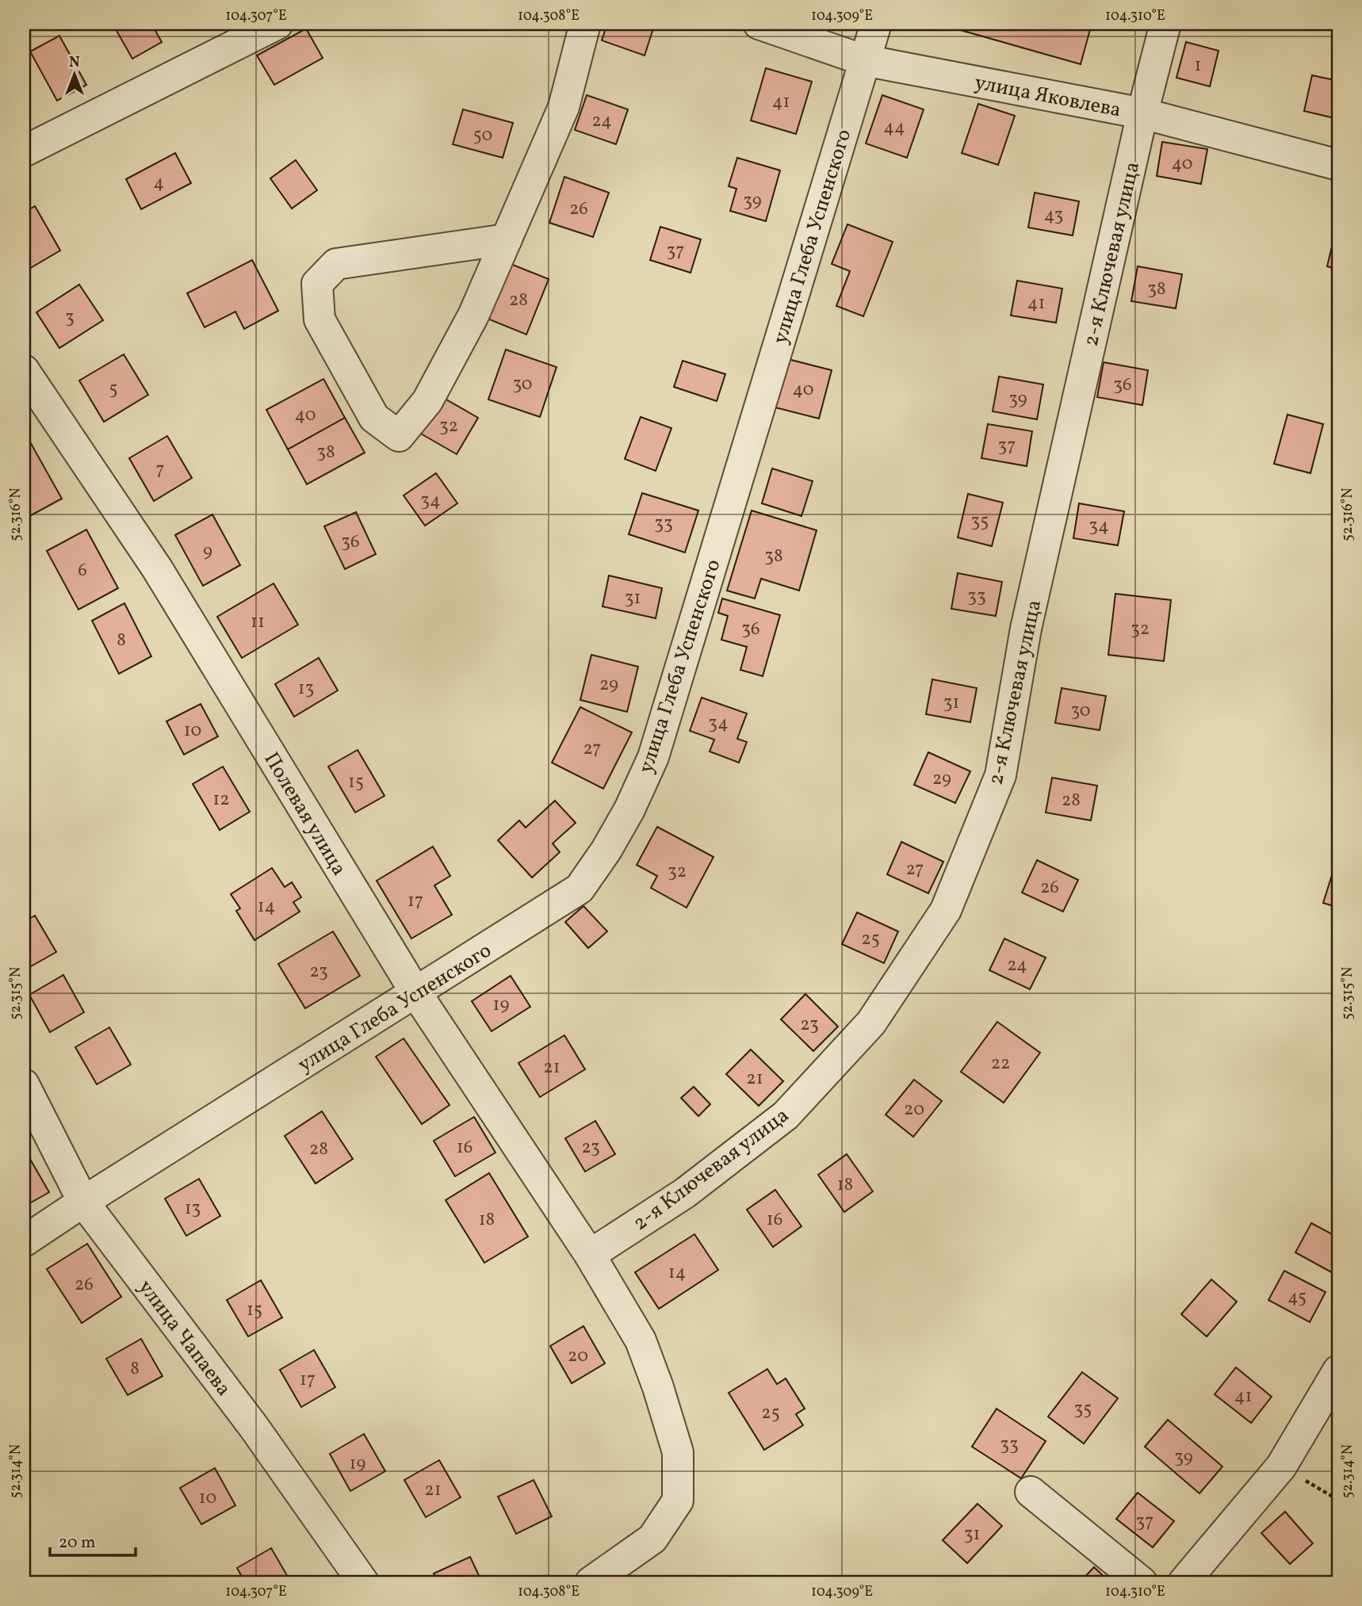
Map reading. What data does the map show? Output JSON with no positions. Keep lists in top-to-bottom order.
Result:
{
  "streets": {
    "street": [
      "улица Яковлева",
      "улица Глеба Успенского",
      "2-я Ключевая улица",
      "Полевая улица",
      "улица Чапаева"
    ]
  },
  "crossings": [
    ["улица Яковлева", "улица Глеба Успенского"],
    ["улица Яковлева", "2-я Ключевая улица"],
    ["улица Глеба Успенского", "Полевая улица"],
    ["улица Глеба Успенского", "улица Чапаева"],
    ["2-я Ключевая улица", "Полевая улица"]
  ],
  "house_numbers": [
    "1",
    "41",
    "24",
    "44",
    "50",
    "40",
    "4",
    "39",
    "26",
    "43",
    "37",
    "38",
    "28",
    "41",
    "3",
    "30",
    "36",
    "5",
    "40",
    "39",
    "40",
    "32",
    "37",
    "38",
    "7",
    "34",
    "35",
    "33",
    "34",
    "36",
    "9",
    "38",
    "6",
    "33",
    "31",
    "11",
    "36",
    "32",
    "8",
    "29",
    "13",
    "31",
    "30",
    "34",
    "10",
    "27",
    "29",
    "15",
    "12",
    "28",
    "27",
    "32",
    "26",
    "17",
    "14",
    "25",
    "24",
    "23",
    "19",
    "23",
    "22",
    "21",
    "21",
    "20",
    "16",
    "23",
    "28",
    "18",
    "13",
    "18",
    "16",
    "14",
    "26",
    "45",
    "15",
    "20",
    "8",
    "17",
    "41",
    "35",
    "25",
    "33",
    "39",
    "19",
    "21",
    "10",
    "37",
    "31"
  ],
  "scale_bar": "20 m",
  "north": "top",
  "coordinates": [
    "104.307°E",
    "104.308°E",
    "104.309°E",
    "104.310°E",
    "52.316°N",
    "52.315°N",
    "52.314°N"
  ]
}
